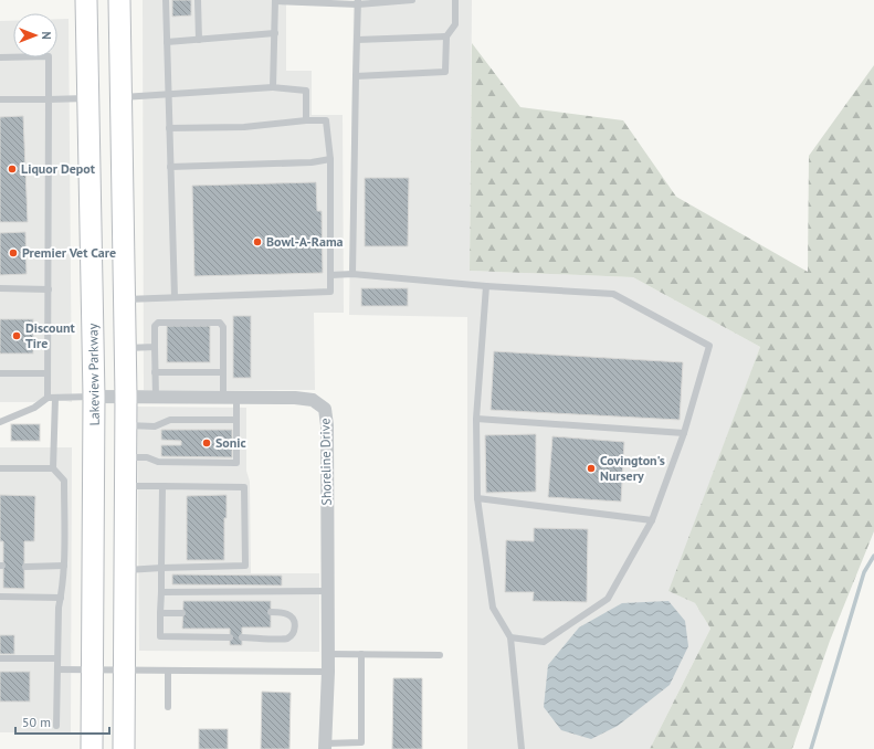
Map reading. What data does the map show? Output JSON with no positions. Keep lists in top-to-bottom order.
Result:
{
  "streets": {
    "main road": ["Lakeview Parkway"],
    "street": ["Shoreline Drive"]
  },
  "crossings": [
    ["Lakeview Parkway", "Shoreline Drive"]
  ],
  "places": [
    "Liquor Depot",
    "Bowl-A-Rama",
    "Premier Vet Care",
    "Discount Tire",
    "Sonic",
    "Covington's Nursery"
  ],
  "scale_bar": "50 m",
  "north": "right"
}
